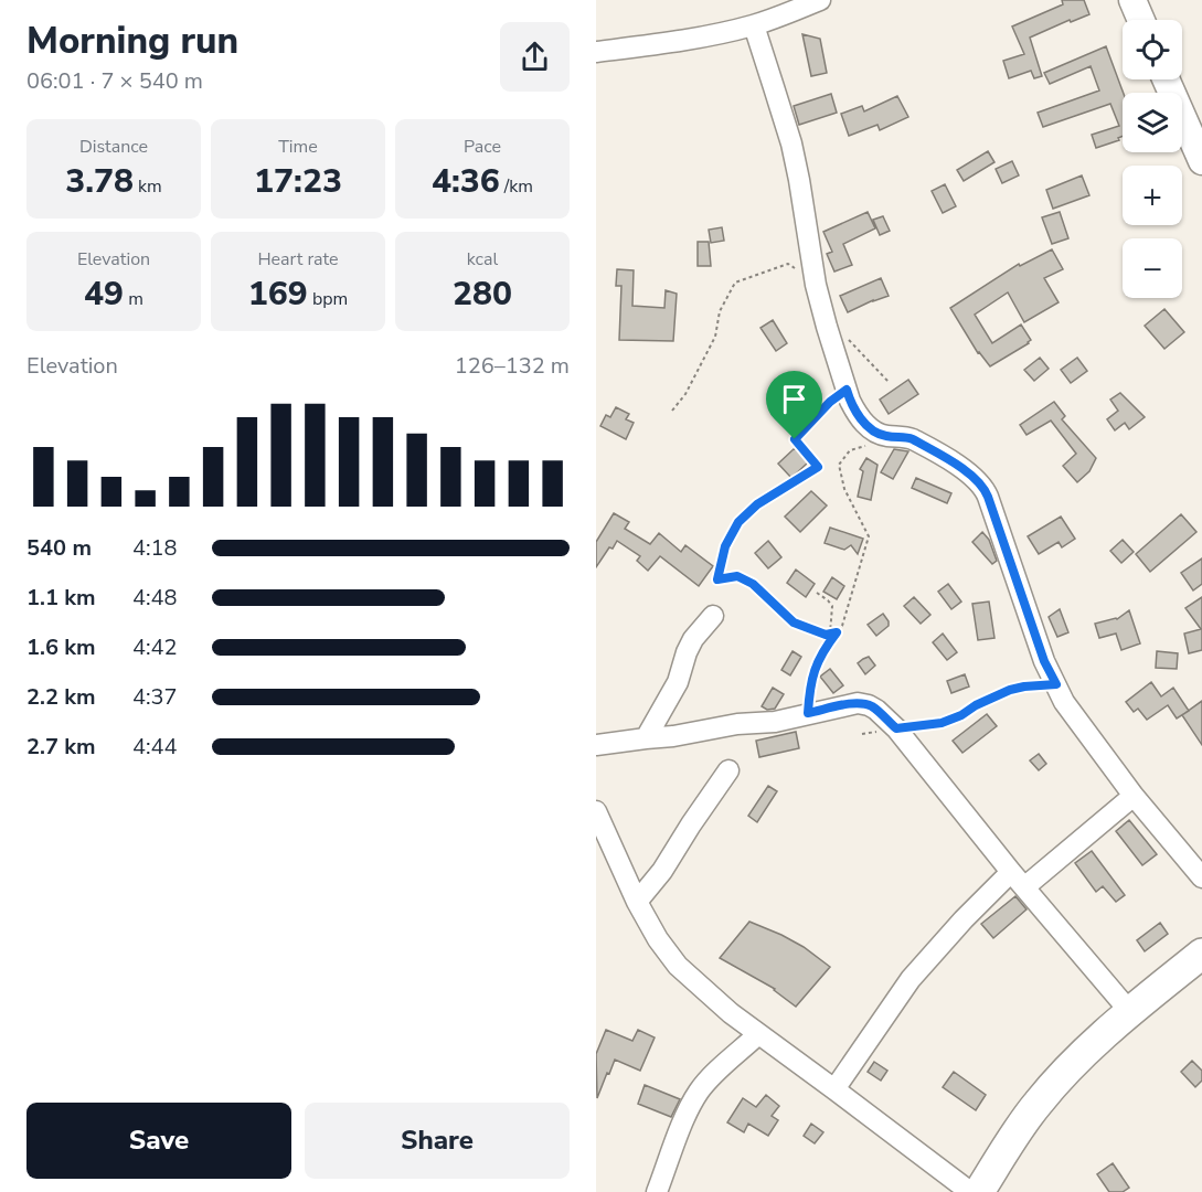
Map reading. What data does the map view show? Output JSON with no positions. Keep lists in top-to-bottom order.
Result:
{
  "page": {
    "heading": ["Morning run", "06:01 · 7 × 540 m"],
    "map_buttons": ["+", "−"],
    "stats": [
      ["Distance", "3.78 km"],
      ["Time", "17:23"],
      ["Pace", "4:36 /km"],
      ["Elevation", "49 m"],
      ["Heart rate", "169 bpm"],
      ["kcal", "280"]
    ],
    "chart": ["Elevation", "126–132 m"],
    "list": [
      {
        "name": "540 m",
        "note": "4:18"
      },
      {
        "name": "1.1 km",
        "note": "4:48"
      },
      {
        "name": "1.6 km",
        "note": "4:42"
      },
      {
        "name": "2.2 km",
        "note": "4:37"
      },
      {
        "name": "2.7 km",
        "note": "4:44"
      }
    ],
    "buttons": ["Save", "Share"]
  }
}
